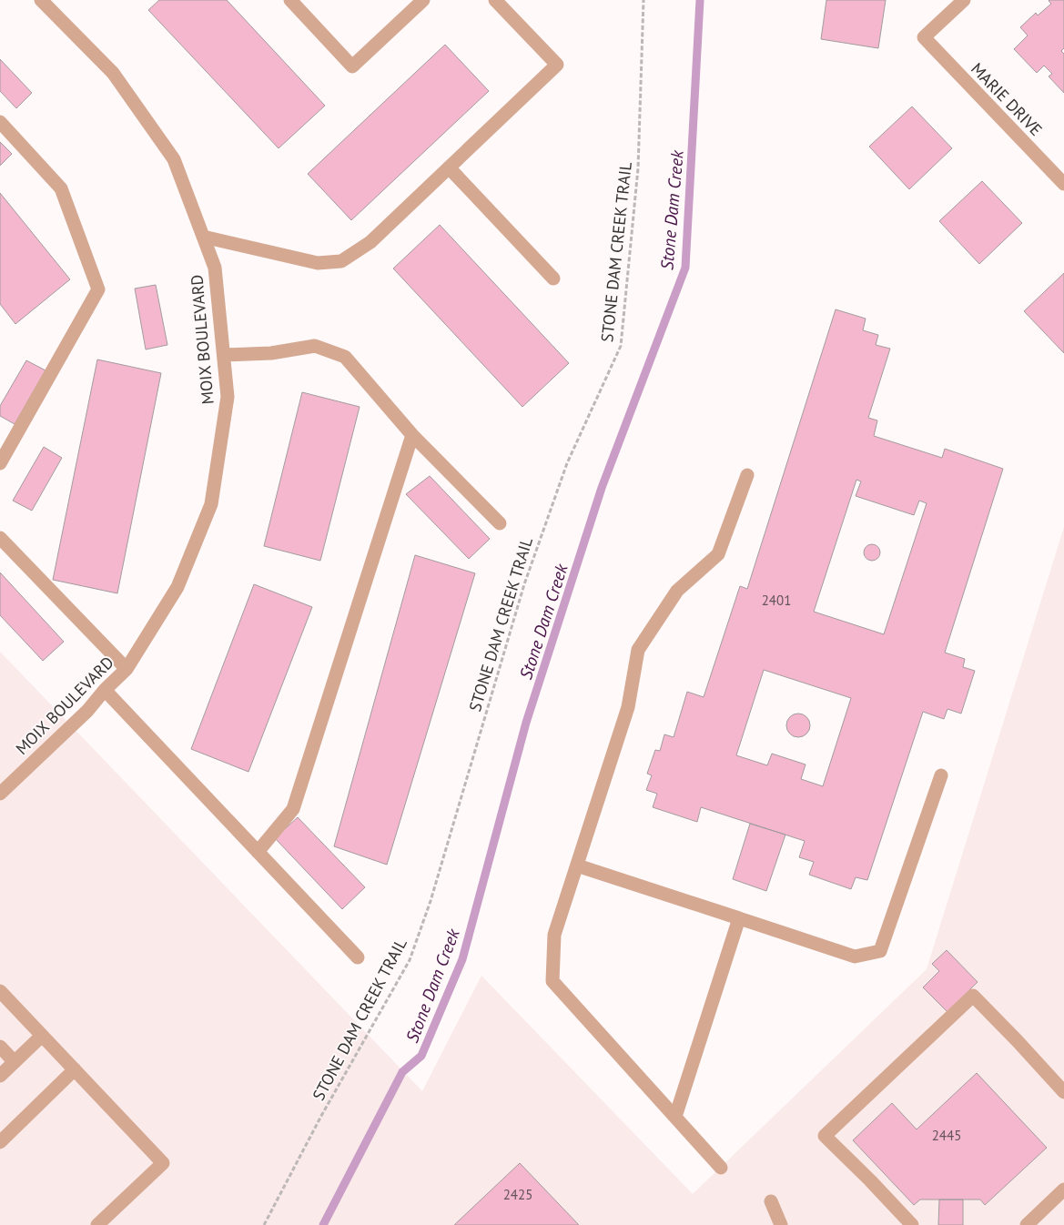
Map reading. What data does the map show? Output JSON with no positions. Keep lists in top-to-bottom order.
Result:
{
  "streets": {
    "street": ["MARIE DRIVE", "MOIX BOULEVARD"],
    "path": ["STONE DAM CREEK TRAIL"]
  },
  "water": ["Stone Dam Creek"],
  "house_numbers": ["2401", "2445", "2425"]
}
